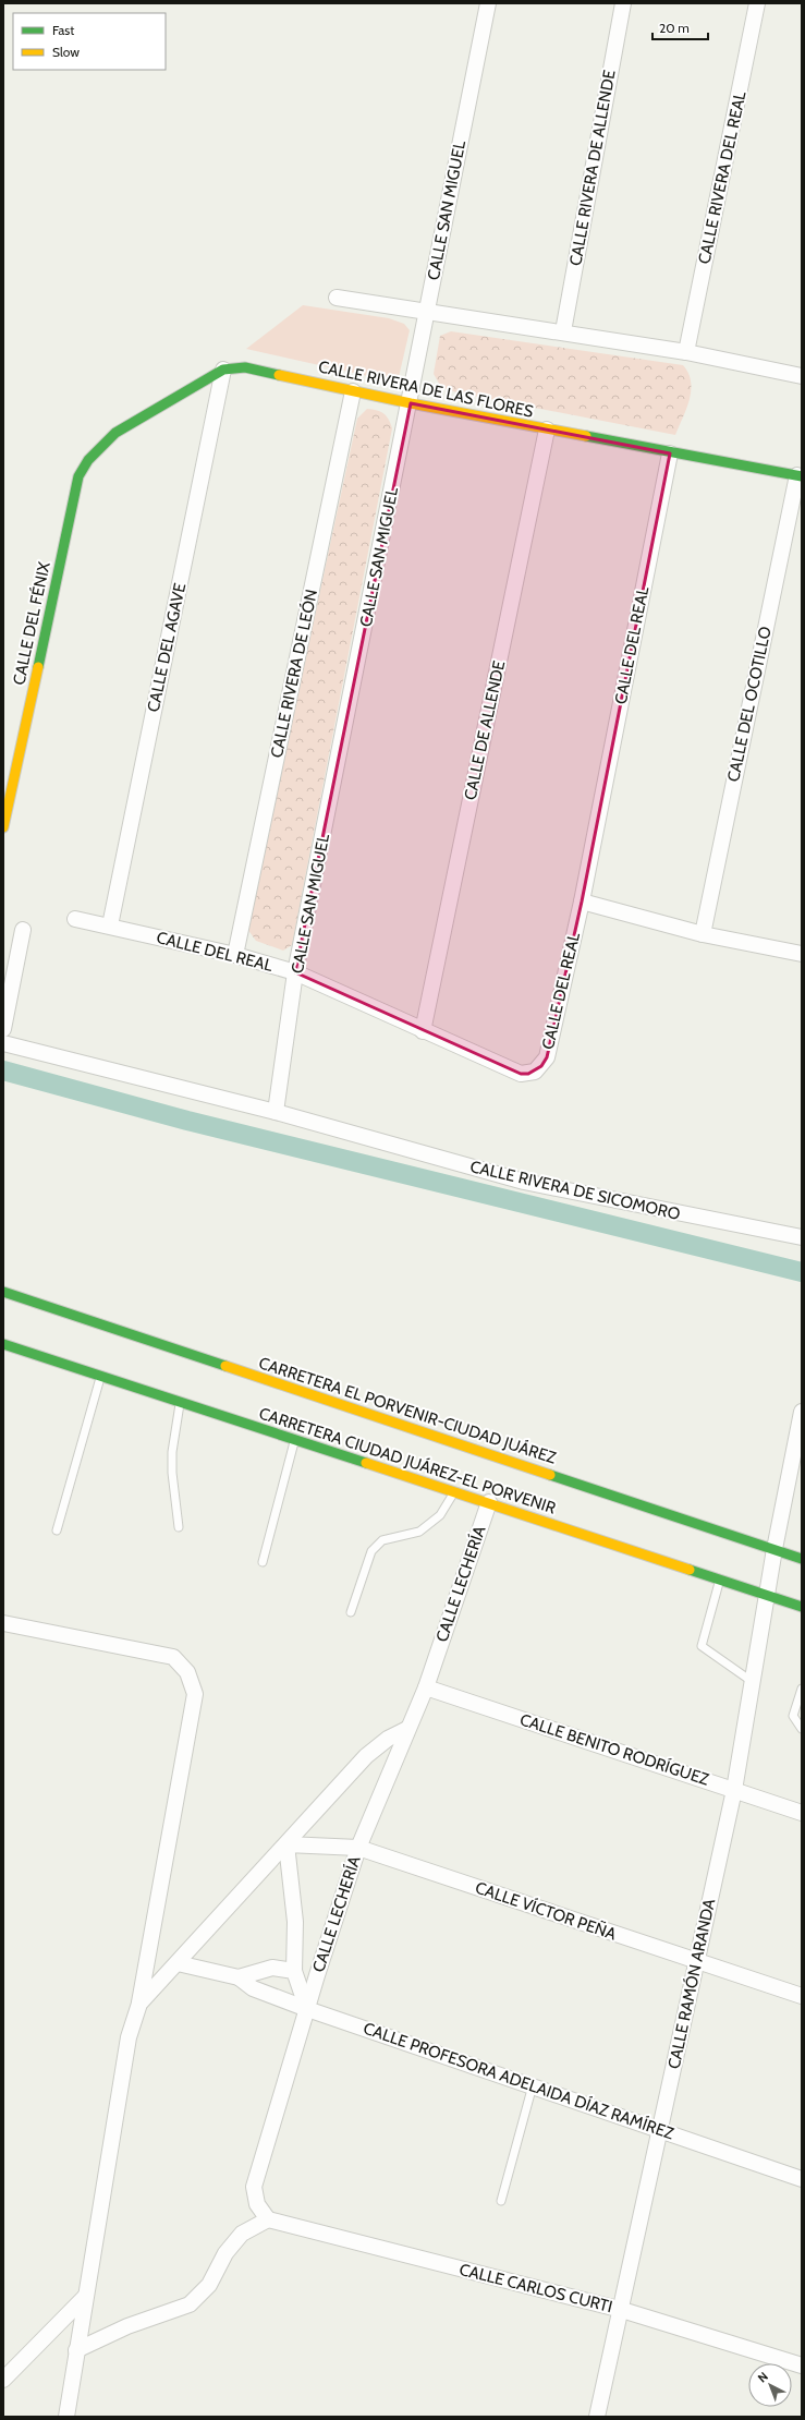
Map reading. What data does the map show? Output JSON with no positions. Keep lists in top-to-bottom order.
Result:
{
  "streets": {
    "main road": [
      "CALLE RIVERA DE LAS FLORES",
      "CALLE DEL FÉNIX",
      "CARRETERA EL PORVENIR-CIUDAD JUÁREZ",
      "CARRETERA CIUDAD JUÁREZ-EL PORVENIR"
    ],
    "street": [
      "CALLE RIVERA DE ALLENDE",
      "CALLE RIVERA DEL REAL",
      "CALLE SAN MIGUEL",
      "CALLE DEL REAL",
      "CALLE DEL AGAVE",
      "CALLE RIVERA DE LEÓN",
      "CALLE DEL OCOTILLO",
      "CALLE DE ALLENDE",
      "CALLE RIVERA DE SICOMORO",
      "CALLE LECHERÍA",
      "CALLE BENITO RODRÍGUEZ",
      "CALLE VÍCTOR PEÑA",
      "CALLE RAMÓN ARANDA",
      "CALLE PROFESORA ADELAIDA DÍAZ RAMÍREZ",
      "CALLE CARLOS CURTI"
    ]
  },
  "crossings": [
    ["CALLE SAN MIGUEL", "CALLE RIVERA DE LAS FLORES"],
    ["CALLE SAN MIGUEL", "CALLE DEL REAL"],
    ["CALLE SAN MIGUEL", "CALLE RIVERA DE SICOMORO"],
    ["CALLE RIVERA DE LAS FLORES", "CALLE DEL FÉNIX"],
    ["CALLE RIVERA DE LAS FLORES", "CALLE DEL REAL"],
    ["CALLE RIVERA DE LAS FLORES", "CALLE DEL AGAVE"],
    ["CALLE RIVERA DE LAS FLORES", "CALLE RIVERA DE LEÓN"],
    ["CALLE RIVERA DE LAS FLORES", "CALLE DEL OCOTILLO"],
    ["CALLE RIVERA DE LAS FLORES", "CALLE DE ALLENDE"],
    ["CALLE DEL REAL", "CALLE DEL AGAVE"],
    ["CALLE DEL REAL", "CALLE RIVERA DE LEÓN"],
    ["CALLE DEL REAL", "CALLE DE ALLENDE"],
    ["CARRETERA EL PORVENIR-CIUDAD JUÁREZ", "CALLE RAMÓN ARANDA"],
    ["CARRETERA CIUDAD JUÁREZ-EL PORVENIR", "CALLE LECHERÍA"],
    ["CARRETERA CIUDAD JUÁREZ-EL PORVENIR", "CALLE RAMÓN ARANDA"],
    ["CALLE LECHERÍA", "CALLE BENITO RODRÍGUEZ"],
    ["CALLE LECHERÍA", "CALLE VÍCTOR PEÑA"],
    ["CALLE LECHERÍA", "CALLE PROFESORA ADELAIDA DÍAZ RAMÍREZ"],
    ["CALLE LECHERÍA", "CALLE CARLOS CURTI"],
    ["CALLE BENITO RODRÍGUEZ", "CALLE RAMÓN ARANDA"],
    ["CALLE VÍCTOR PEÑA", "CALLE RAMÓN ARANDA"],
    ["CALLE RAMÓN ARANDA", "CALLE PROFESORA ADELAIDA DÍAZ RAMÍREZ"],
    ["CALLE RAMÓN ARANDA", "CALLE CARLOS CURTI"]
  ],
  "legend": ["Fast", "Slow"],
  "scale_bar": "20 m",
  "north": "top left"
}
